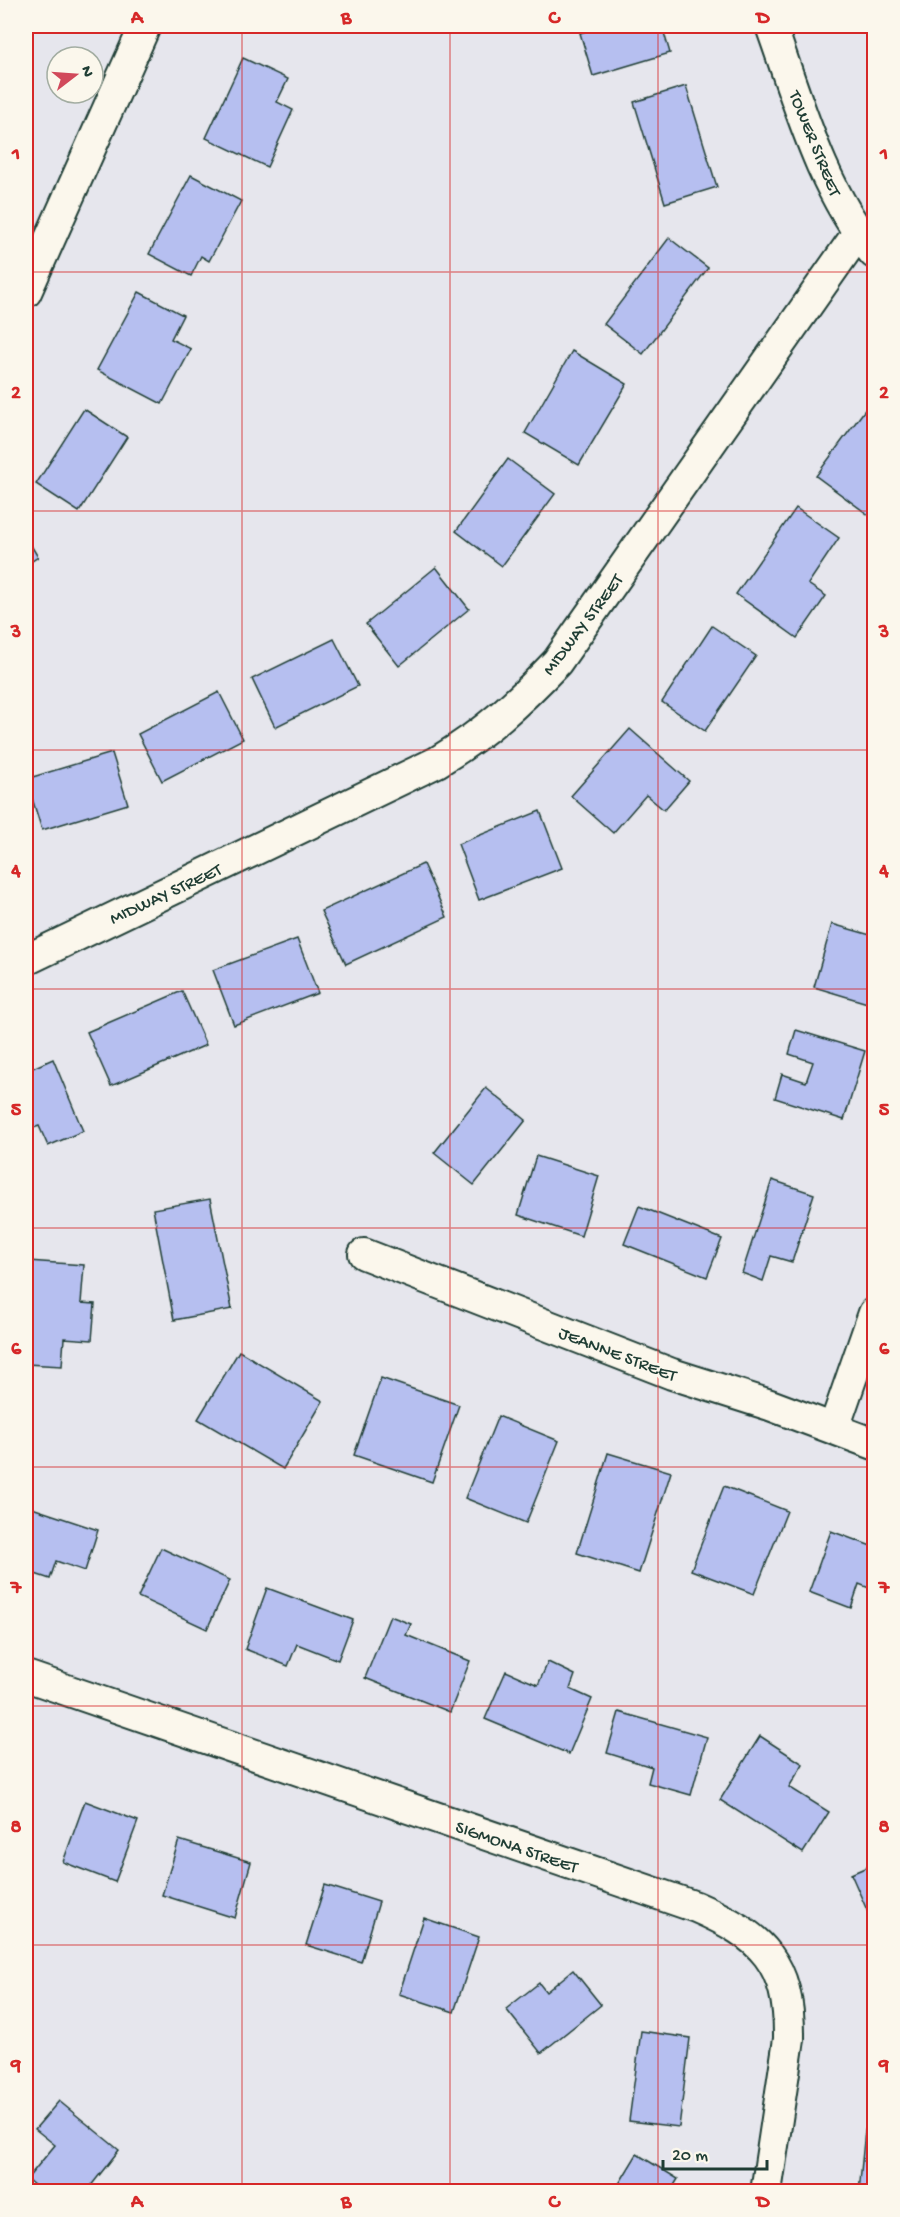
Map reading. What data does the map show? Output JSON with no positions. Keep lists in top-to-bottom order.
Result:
{
  "streets": {
    "street": [
      "TOWER STREET",
      "MIDWAY STREET",
      "JEANNE STREET",
      "SIGMONA STREET"
    ]
  },
  "crossings": [
    ["TOWER STREET", "MIDWAY STREET"]
  ],
  "scale_bar": "20 m",
  "north": "right",
  "grid": {
    "columns": [
      "A",
      "B",
      "C",
      "D"
    ],
    "rows": [
      "1",
      "2",
      "3",
      "4",
      "5",
      "6",
      "7",
      "8",
      "9"
    ]
  }
}
